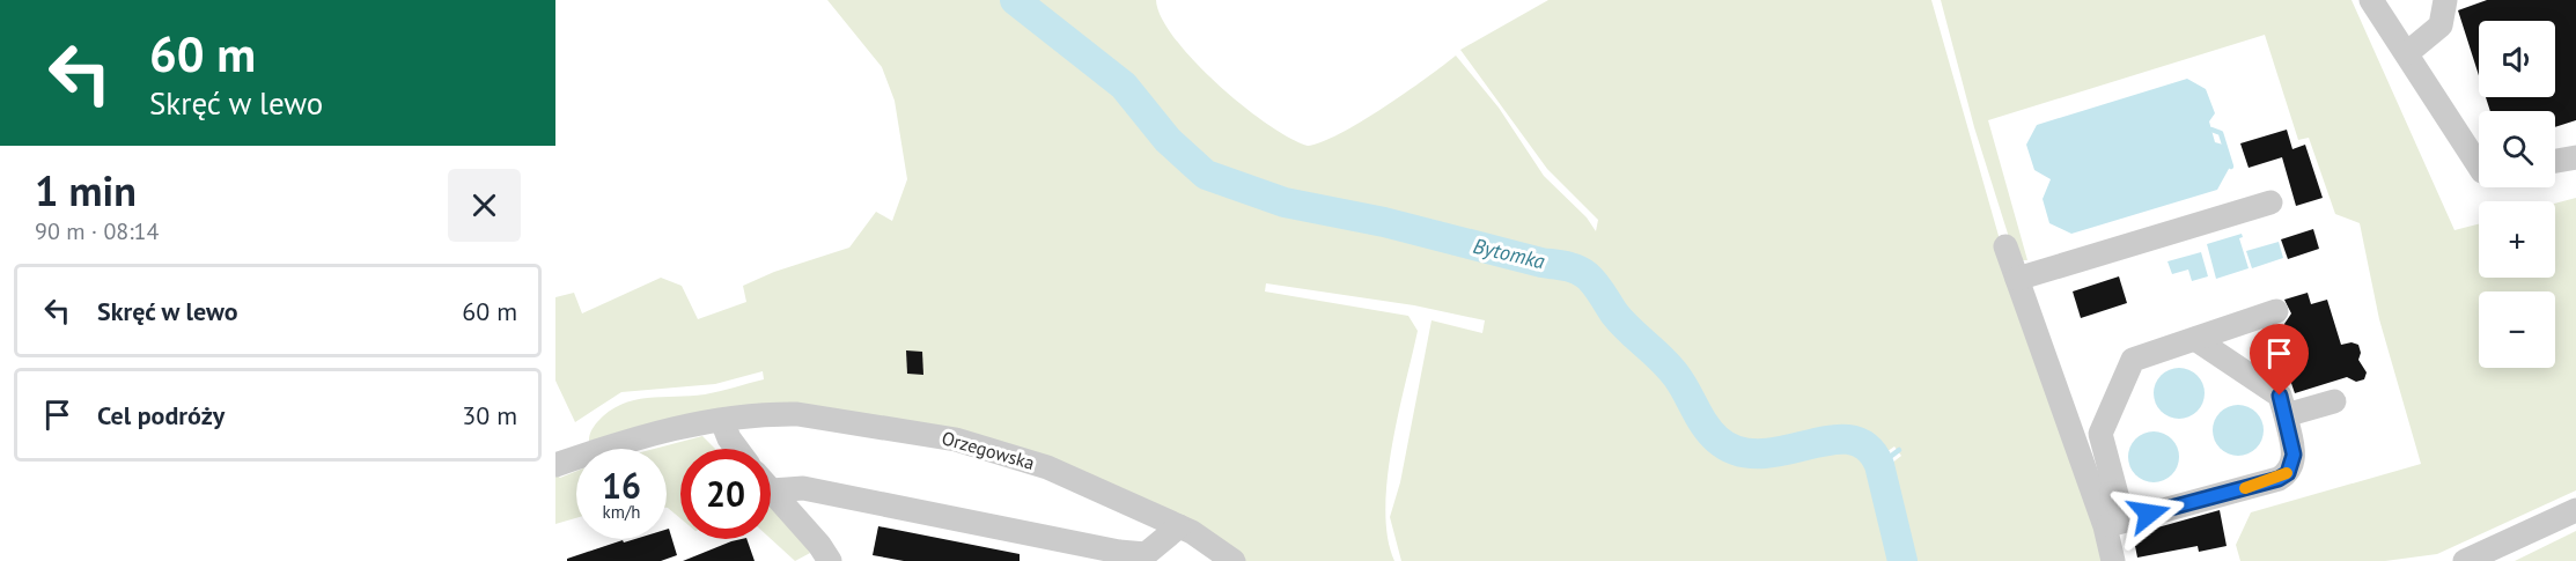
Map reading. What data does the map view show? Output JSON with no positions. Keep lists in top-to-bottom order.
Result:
{
  "streets": {
    "street": ["Orzegowska"]
  },
  "water": ["Bytomka"],
  "page": {
    "turn": ["60 m", "Skręć w lewo"],
    "map_buttons": ["+", "−"],
    "heading": ["1 min", "90 m · 08:14"],
    "list": [
      {
        "name": "Skręć w lewo",
        "value": "60 m"
      },
      {
        "name": "Cel podróży",
        "value": "30 m"
      }
    ],
    "speed": "16 km/h",
    "limit": "20"
  }
}
